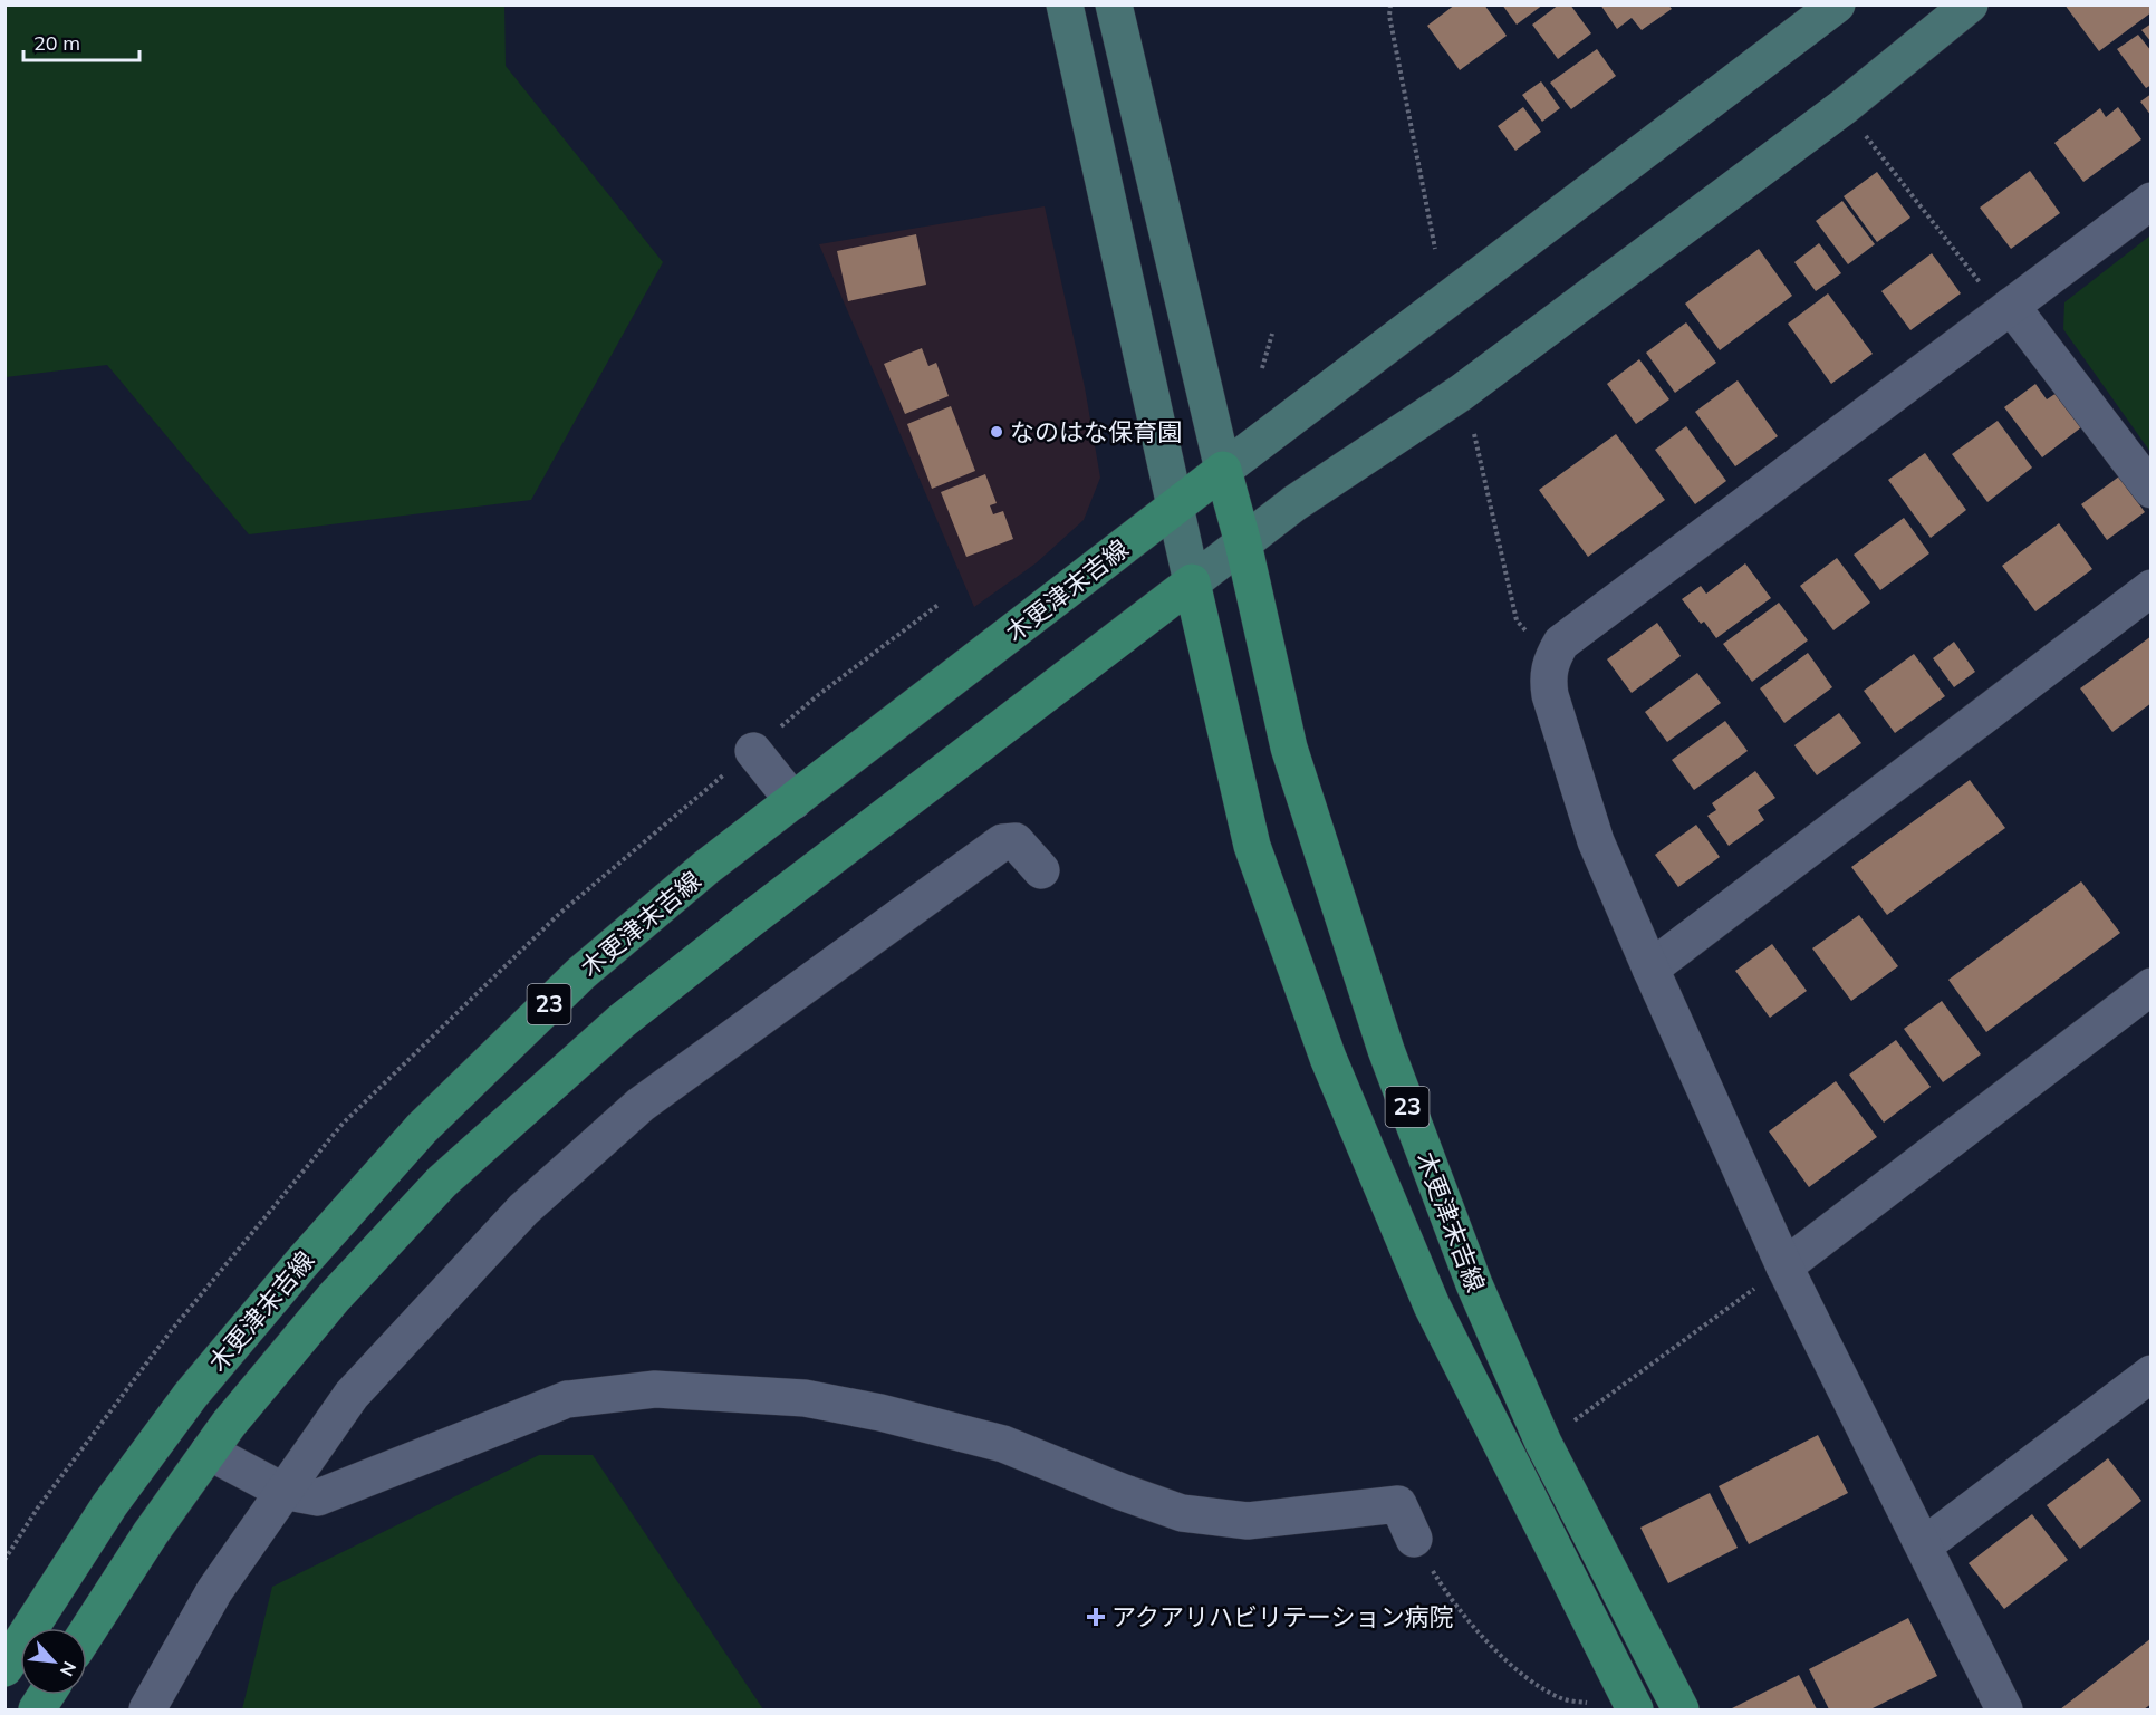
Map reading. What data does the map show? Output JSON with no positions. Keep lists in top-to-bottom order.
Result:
{
  "streets": {
    "main road": ["木更津末吉線", "23"]
  },
  "places": {
    "other": ["なのはな保育園"],
    "health": ["アクアリハビリテーション病院"]
  },
  "scale_bar": "20 m",
  "north": "bottom right"
}
